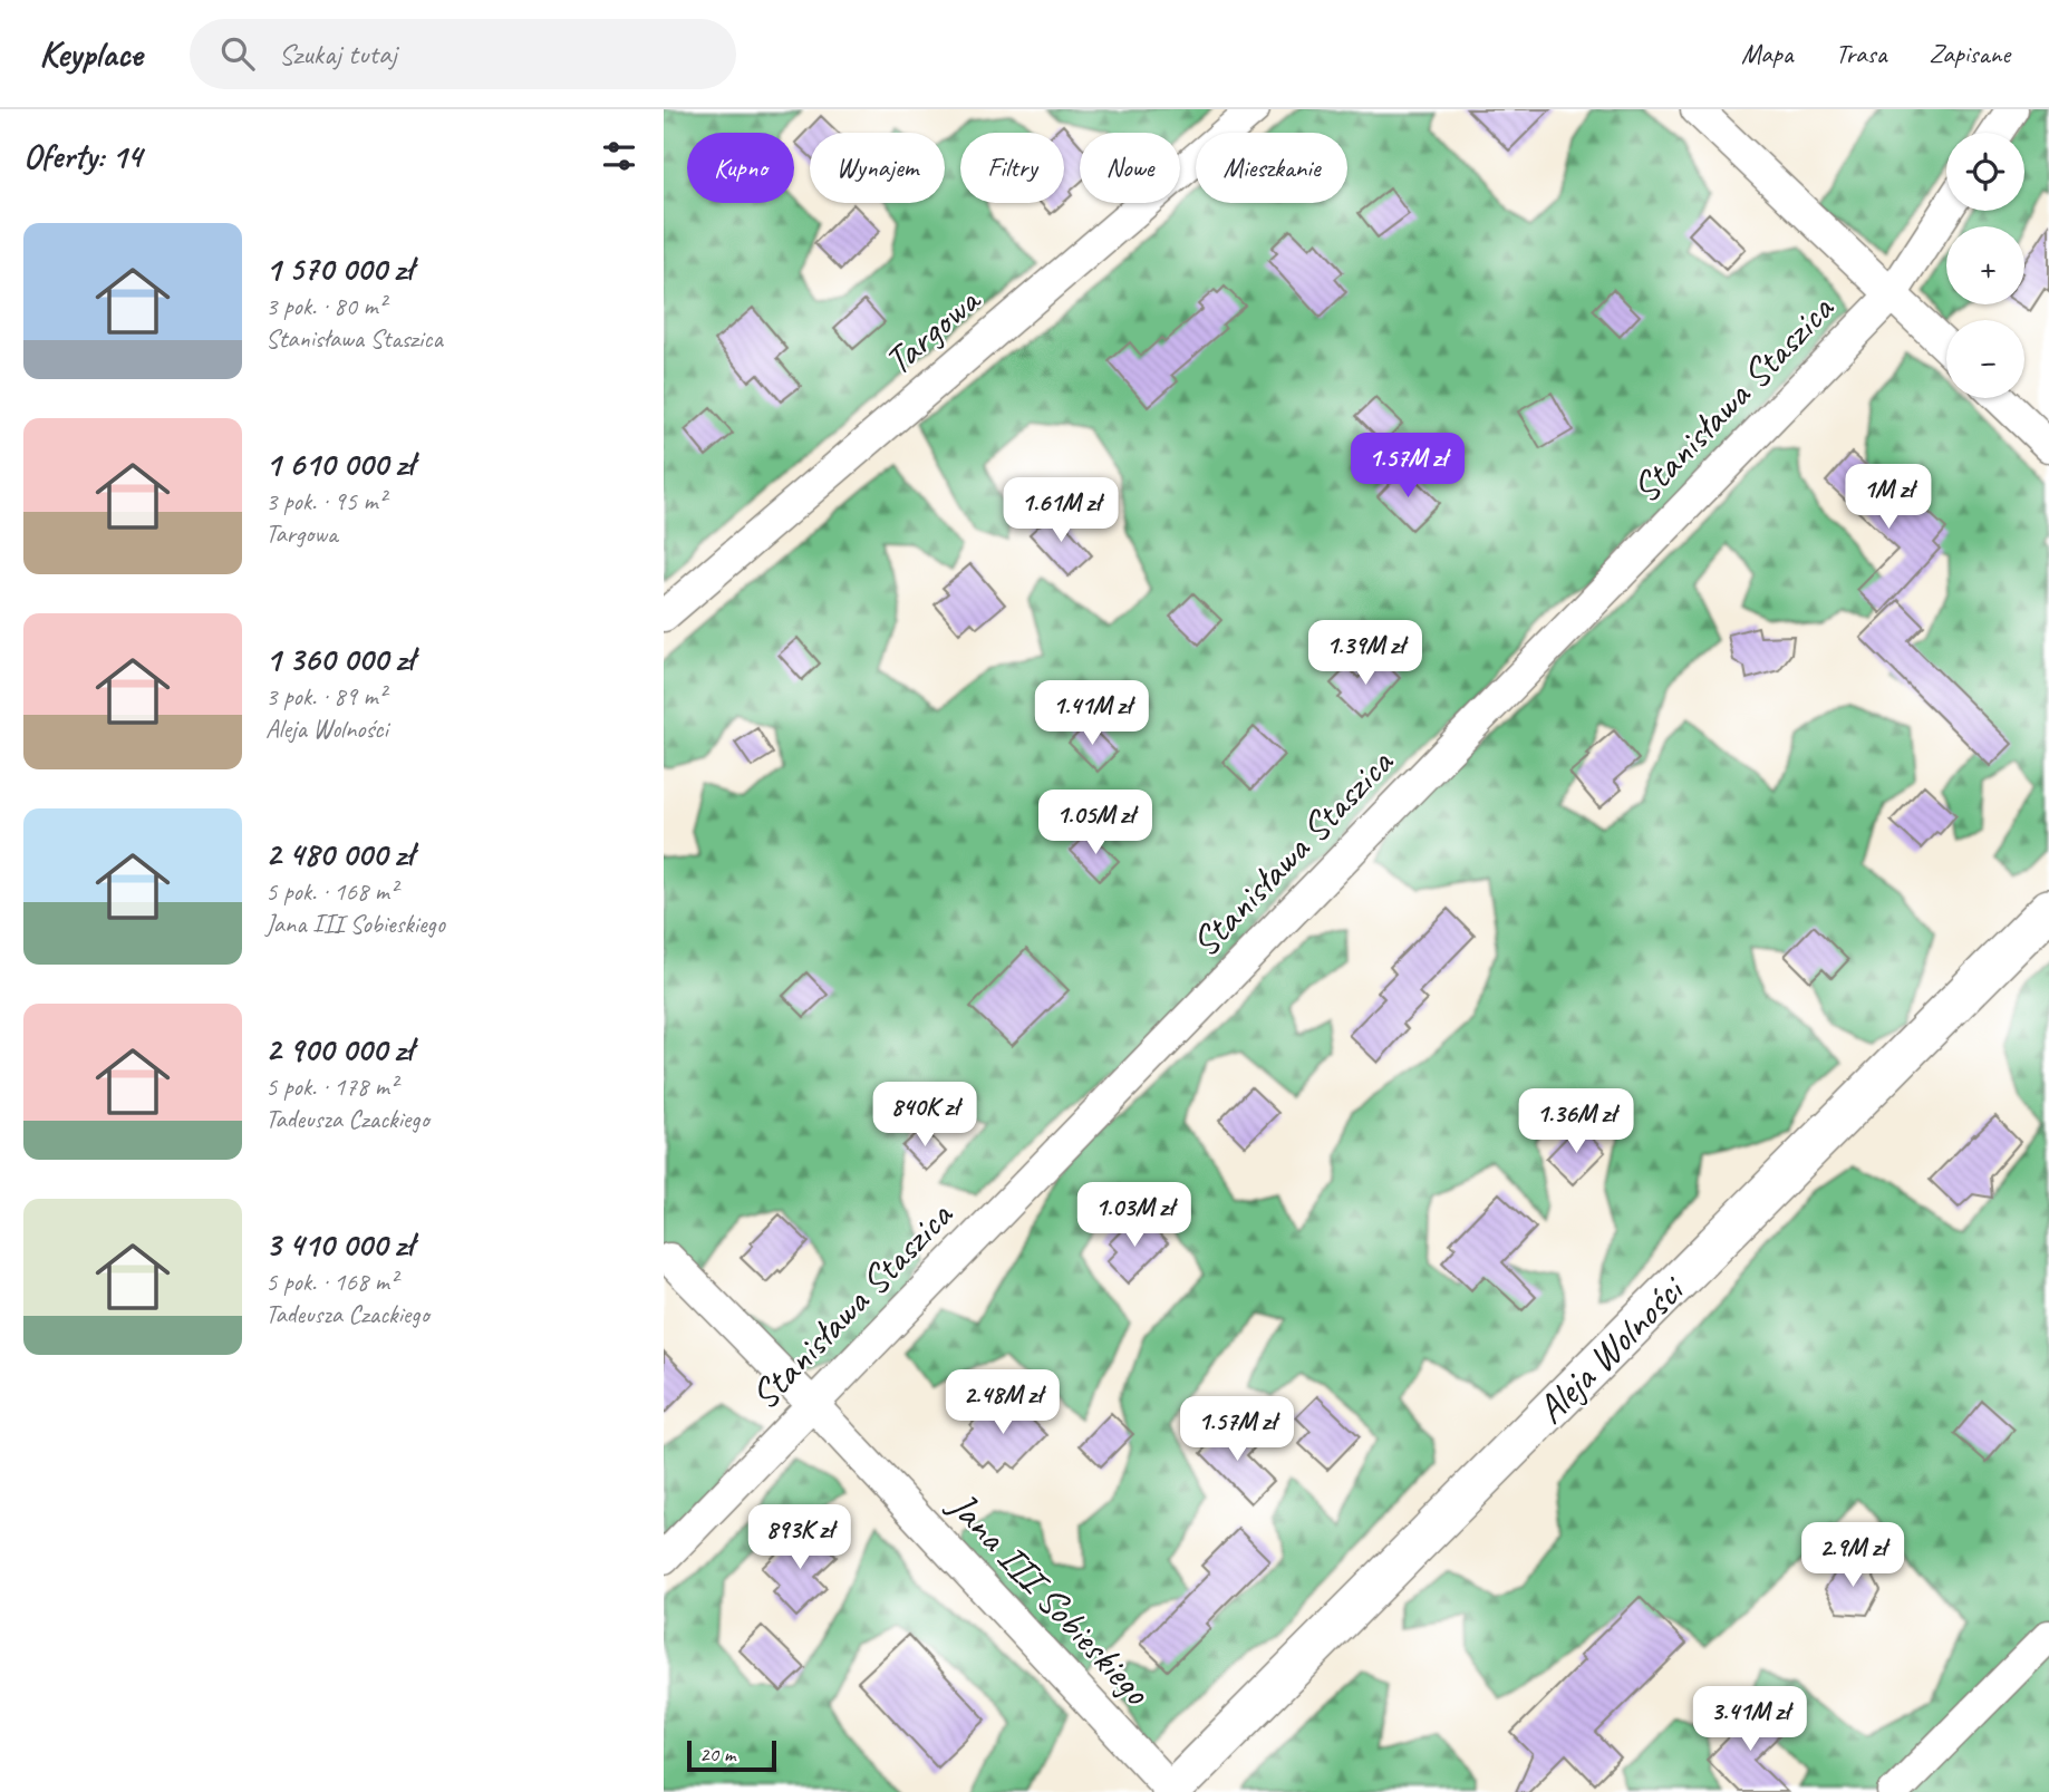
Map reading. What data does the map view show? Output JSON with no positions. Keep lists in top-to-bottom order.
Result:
{
  "streets": {
    "street": [
      "Targowa",
      "Stanisława Staszica",
      "Aleja Wolności",
      "Jana III Sobieskiego"
    ]
  },
  "crossings": [
    ["Stanisława Staszica", "Jana III Sobieskiego"],
    ["Aleja Wolności", "Jana III Sobieskiego"]
  ],
  "scale_bar": "20 m",
  "page": {
    "header": "Keyplace",
    "search": "Szukaj tutaj",
    "nav": ["Mapa", "Trasa", "Zapisane"],
    "heading": "Oferty: 14",
    "map_buttons": ["+", "−"],
    "chip": [
      "Kupno",
      "Wynajem",
      "Filtry",
      "Nowe",
      "Mieszkanie"
    ],
    "list": [
      {
        "name": "1 570 000 zł",
        "note": "3 pok. · 80 m² · Stanisława Staszica"
      },
      {
        "name": "1 610 000 zł",
        "note": "3 pok. · 95 m² · Targowa"
      },
      {
        "name": "1 360 000 zł",
        "note": "3 pok. · 89 m² · Aleja Wolności"
      },
      {
        "name": "2 480 000 zł",
        "note": "5 pok. · 168 m² · Jana III Sobieskiego"
      },
      {
        "name": "2 900 000 zł",
        "note": "5 pok. · 178 m² · Tadeusza Czackiego"
      },
      {
        "name": "3 410 000 zł",
        "note": "5 pok. · 168 m² · Tadeusza Czackiego"
      }
    ],
    "price": [
      "1.57M zł",
      "1M zł",
      "1.61M zł",
      "1.39M zł",
      "1.41M zł",
      "1.05M zł",
      "840K zł",
      "1.36M zł",
      "1.03M zł",
      "2.48M zł",
      "1.57M zł",
      "893K zł",
      "2.9M zł",
      "3.41M zł"
    ],
    "scale": "20 m"
  }
}
